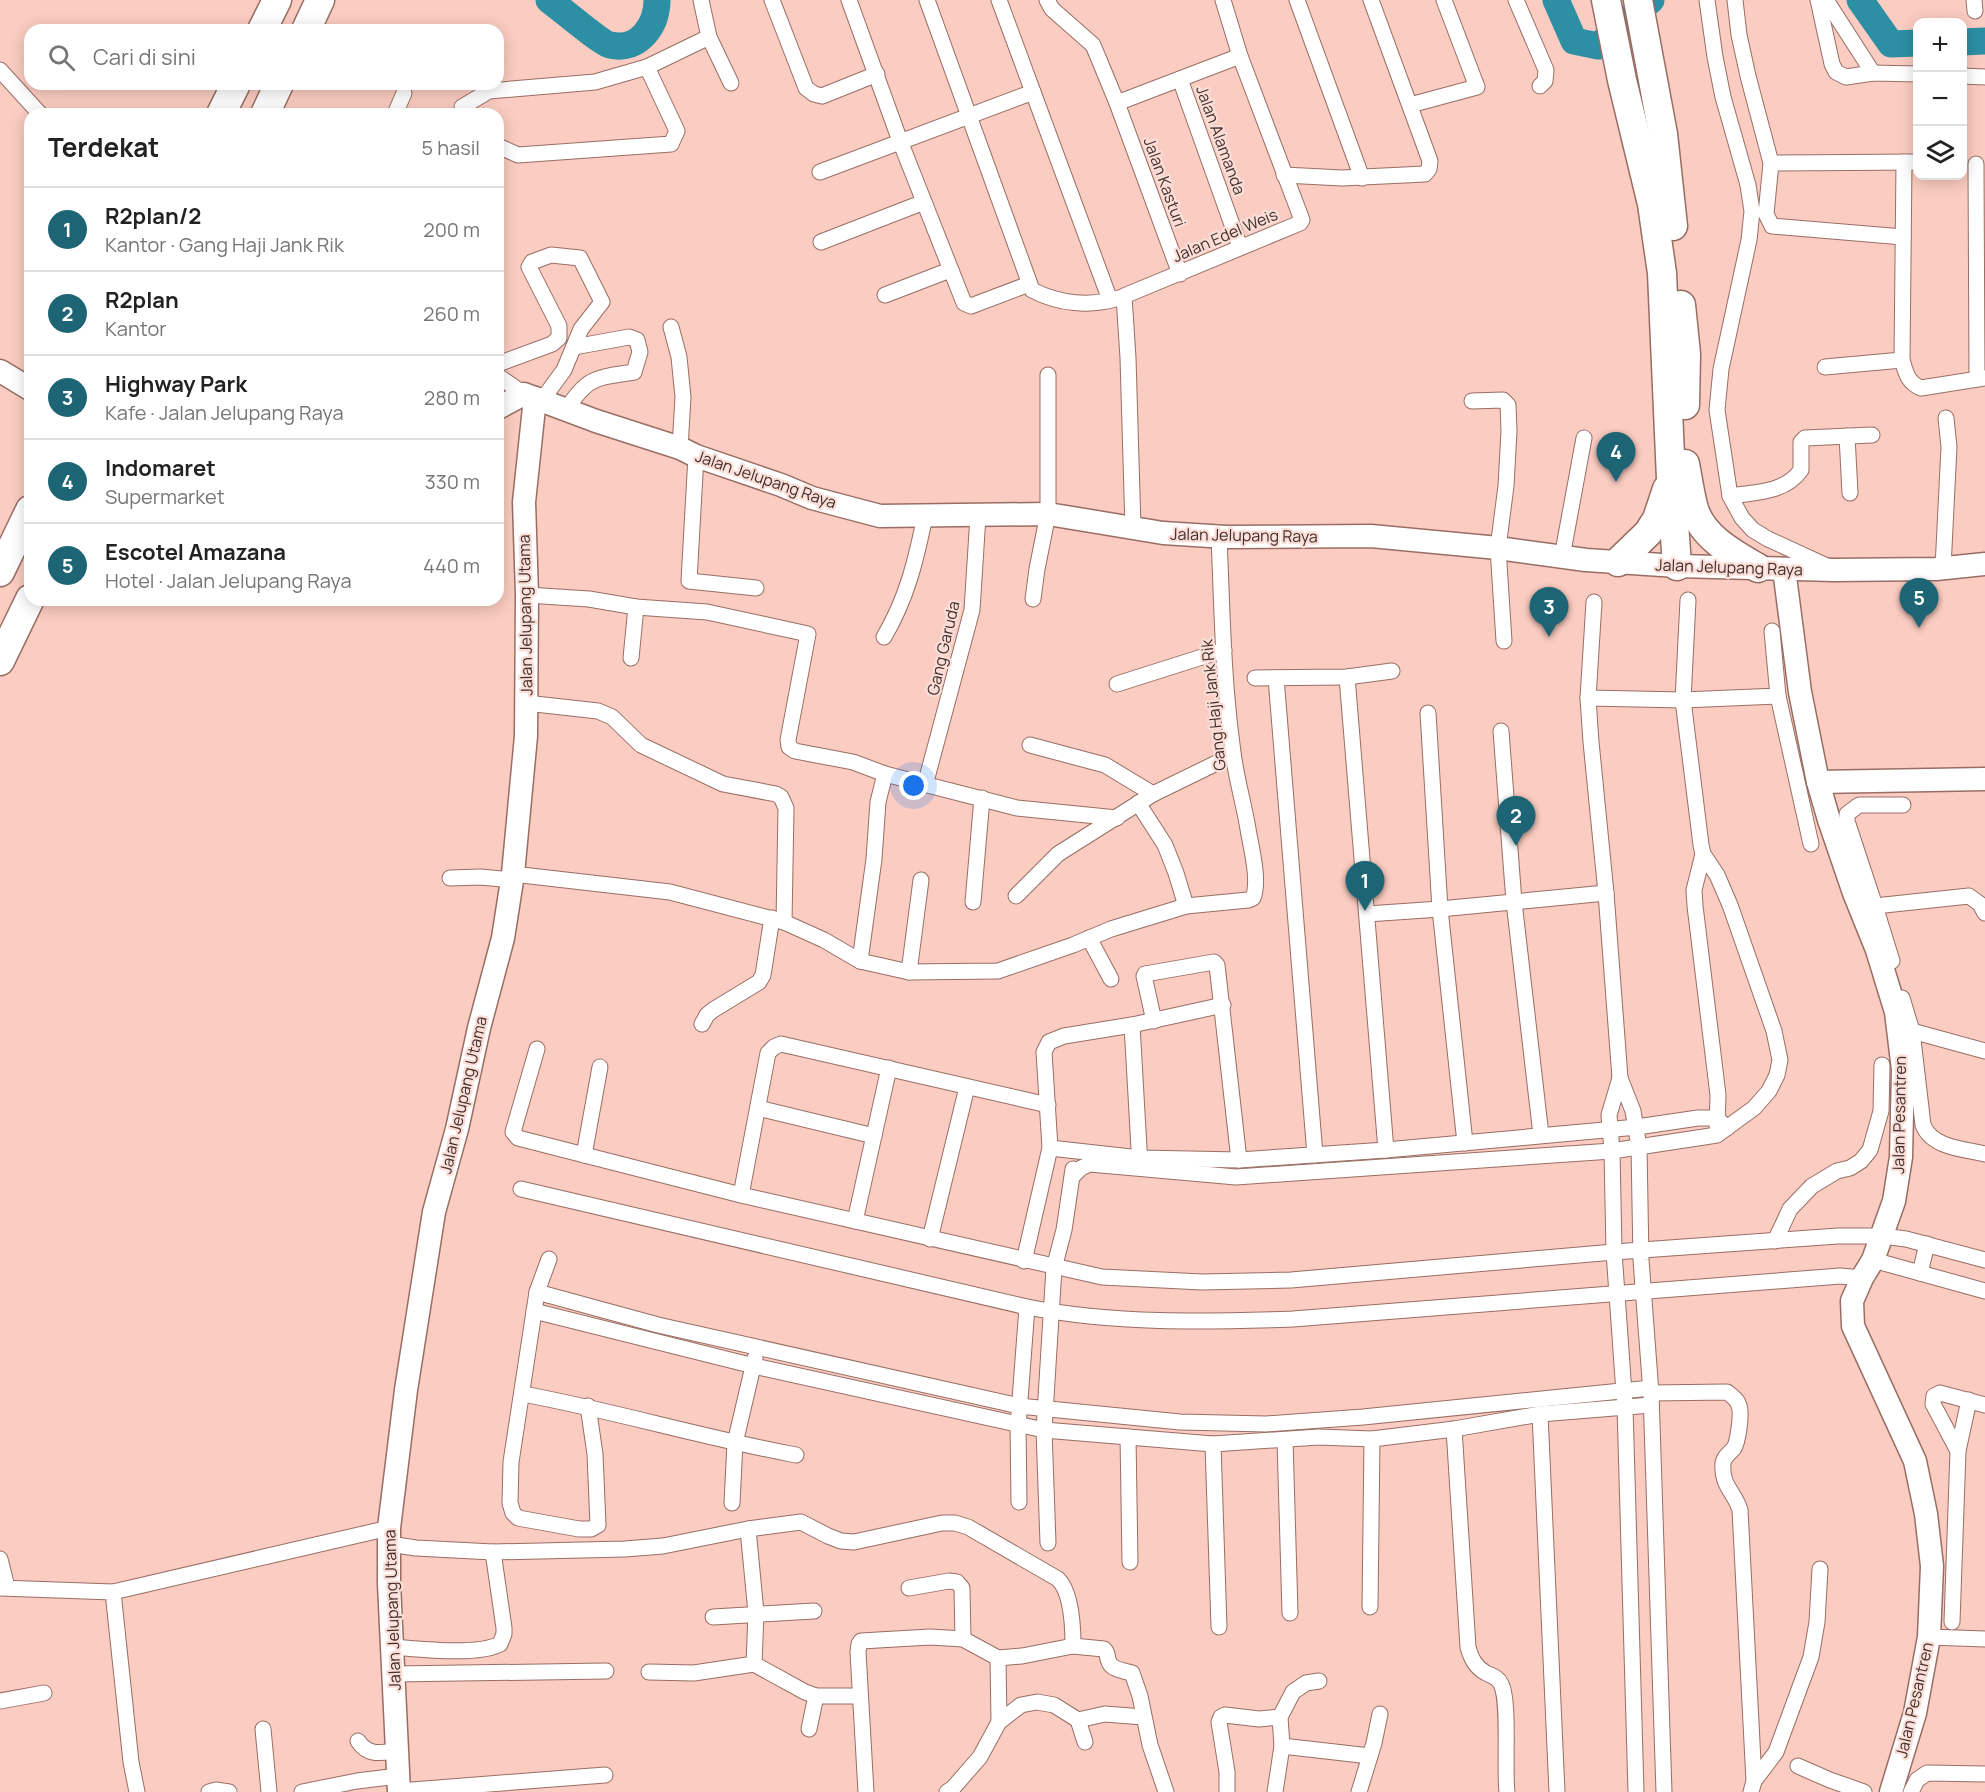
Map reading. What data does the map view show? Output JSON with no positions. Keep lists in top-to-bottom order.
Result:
{
  "streets": {
    "street": [
      "Jalan Alamanda",
      "Jalan Kasturi",
      "Jalan Edel Weis",
      "Jalan Jelupang Raya",
      "Jalan Jelupang Utama",
      "Gang Garuda",
      "Gang Haji Jank Rik",
      "Jalan Pesantren"
    ]
  },
  "crossings": [
    ["Jalan Alamanda", "Jalan Edel Weis"],
    ["Jalan Kasturi", "Jalan Edel Weis"],
    ["Jalan Jelupang Raya", "Jalan Jelupang Utama"],
    ["Jalan Jelupang Raya", "Gang Garuda"],
    ["Jalan Jelupang Raya", "Gang Haji Jank Rik"],
    ["Jalan Jelupang Raya", "Jalan Pesantren"]
  ],
  "page": {
    "map_buttons": ["+", "−"],
    "search": "Cari di sini",
    "heading": ["Terdekat", "5 hasil"],
    "list": [
      {
        "mark": "1",
        "name": "R2plan/2",
        "note": "Kantor · Gang Haji Jank Rik",
        "value": "200 m"
      },
      {
        "mark": "2",
        "name": "R2plan",
        "note": "Kantor",
        "value": "260 m"
      },
      {
        "mark": "3",
        "name": "Highway Park",
        "note": "Kafe · Jalan Jelupang Raya",
        "value": "280 m"
      },
      {
        "mark": "4",
        "name": "Indomaret",
        "note": "Supermarket",
        "value": "330 m"
      },
      {
        "mark": "5",
        "name": "Escotel Amazana",
        "note": "Hotel · Jalan Jelupang Raya",
        "value": "440 m"
      }
    ],
    "pins": [
      "4",
      "5",
      "3",
      "2",
      "1"
    ]
  }
}
